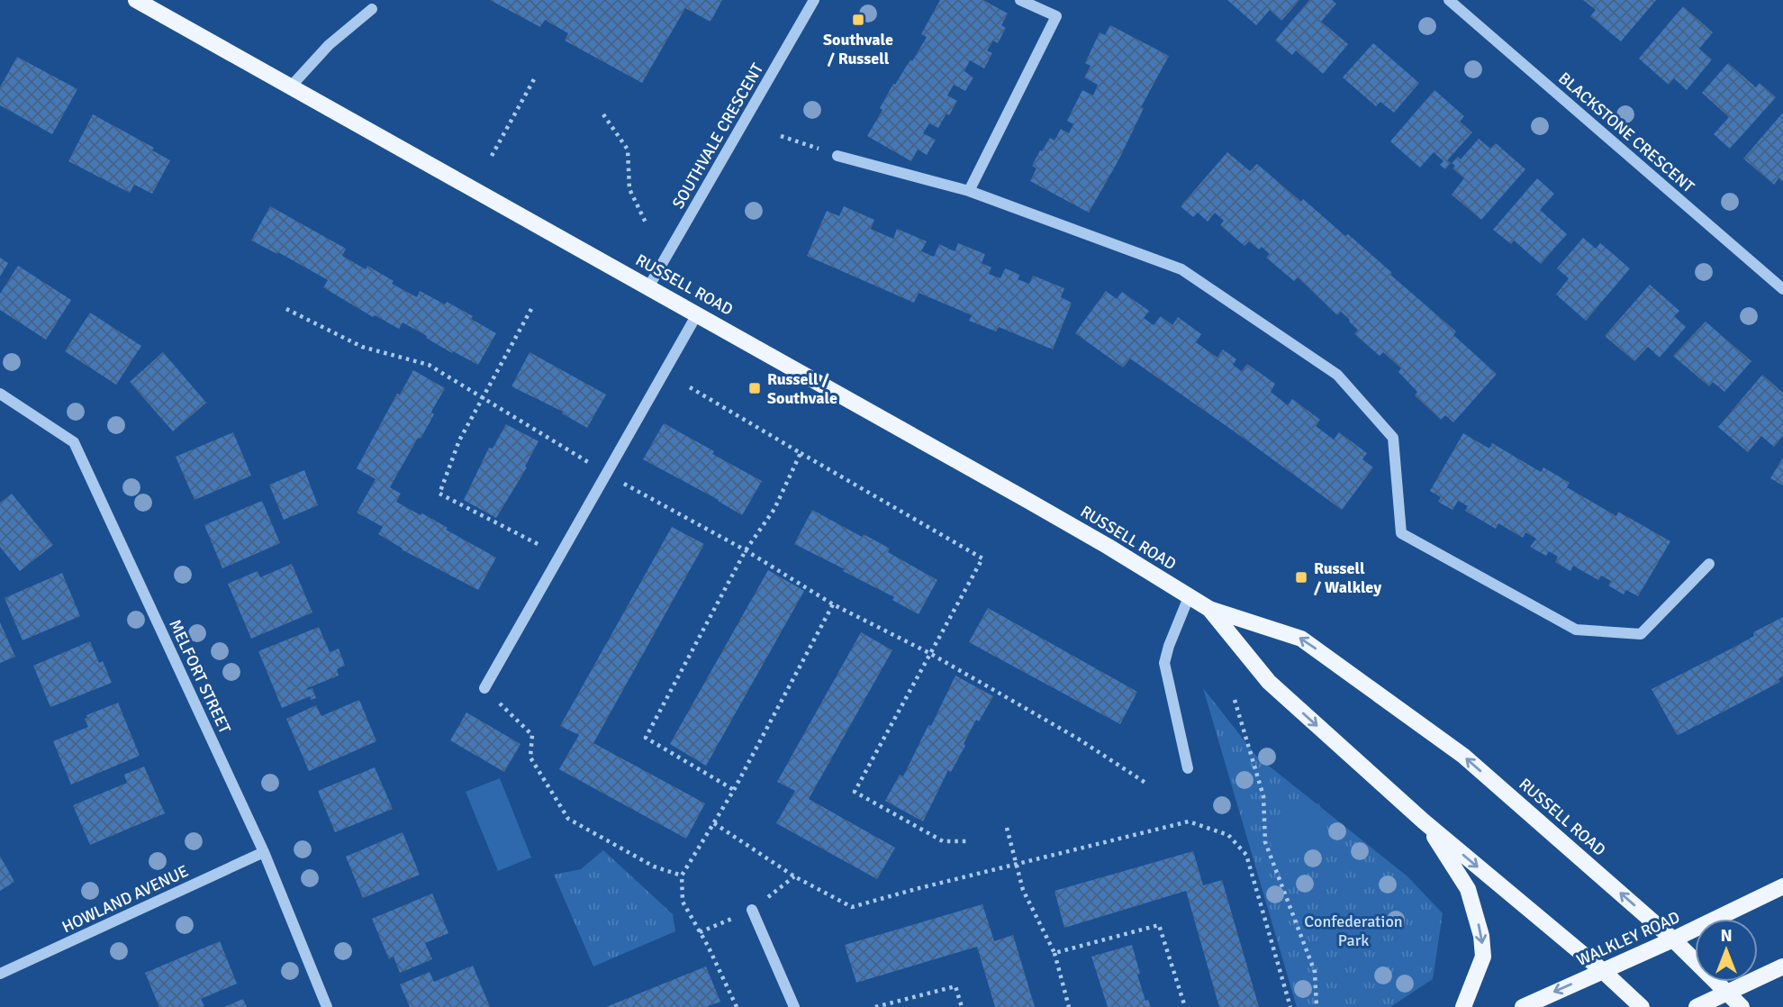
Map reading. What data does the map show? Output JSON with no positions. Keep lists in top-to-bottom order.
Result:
{
  "streets": {
    "main road": ["RUSSELL ROAD", "WALKLEY ROAD"],
    "street": [
      "BLACKSTONE CRESCENT",
      "SOUTHVALE CRESCENT",
      "MELFORT STREET",
      "HOWLAND AVENUE"
    ]
  },
  "crossings": [
    ["SOUTHVALE CRESCENT", "RUSSELL ROAD"],
    ["RUSSELL ROAD", "WALKLEY ROAD"],
    ["MELFORT STREET", "HOWLAND AVENUE"]
  ],
  "parks": ["Confederation Park"],
  "places": {
    "transit": ["Southvale / Russell", "Russell / Southvale", "Russell / Walkley"]
  },
  "north": "top"
}
